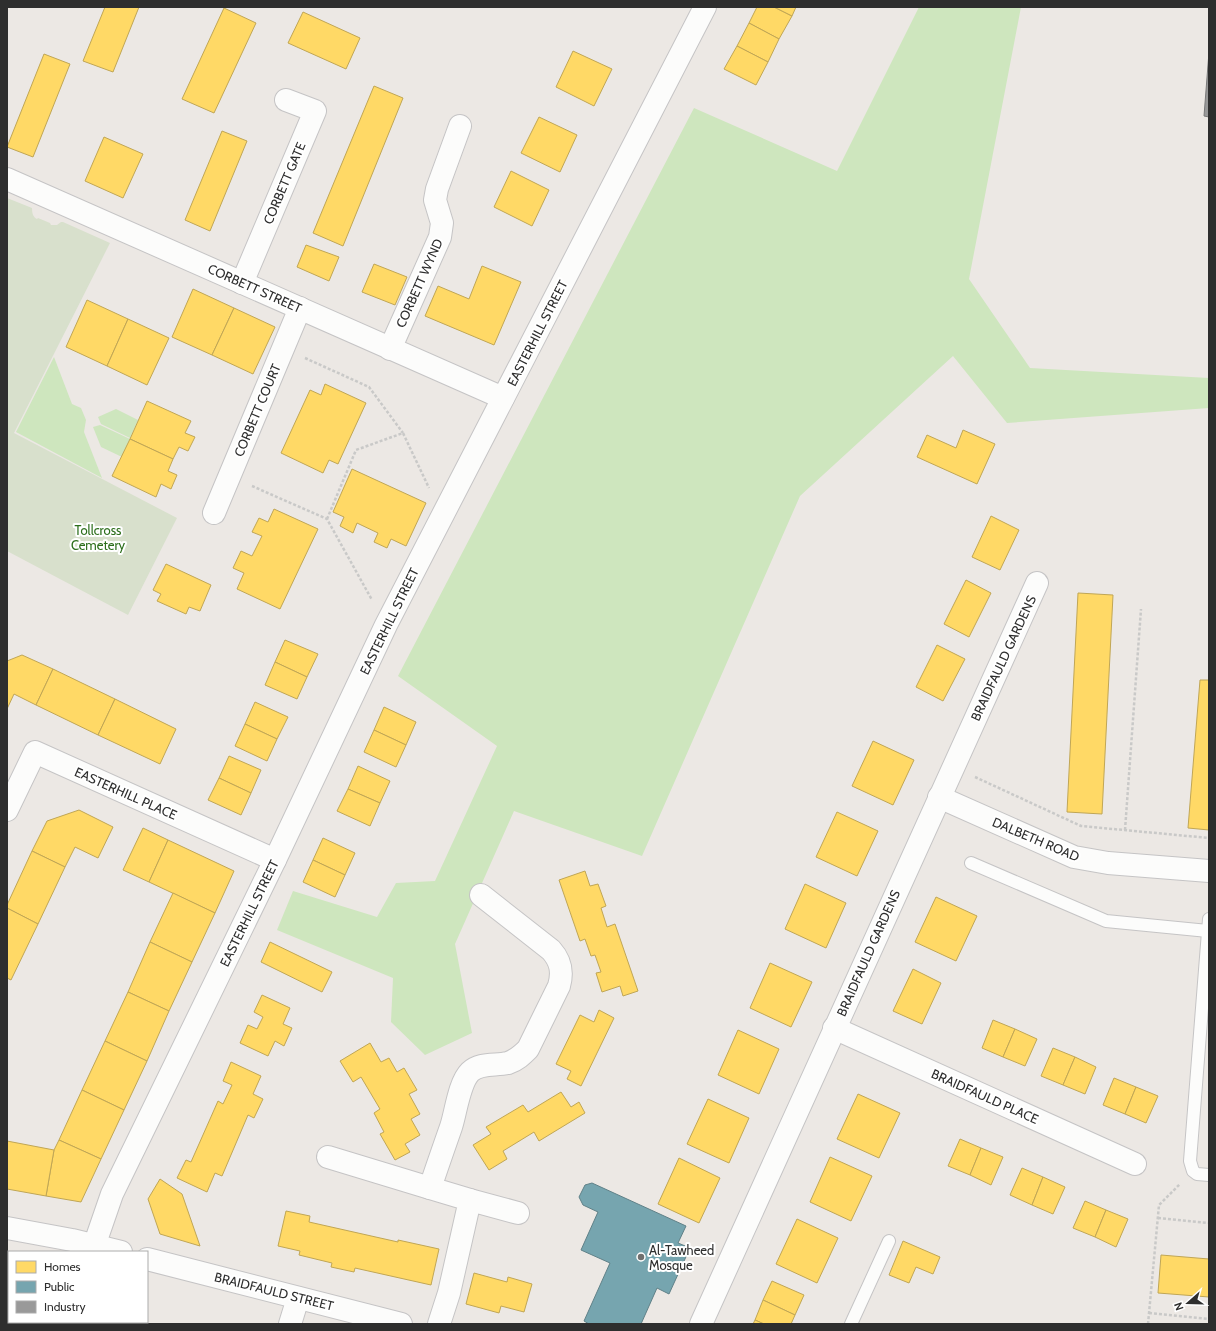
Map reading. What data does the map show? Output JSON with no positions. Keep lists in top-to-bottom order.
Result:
{
  "streets": {
    "street": [
      "CORBETT GATE",
      "CORBETT WYND",
      "CORBETT STREET",
      "EASTERHILL STREET",
      "CORBETT COURT",
      "BRAIDFAULD GARDENS",
      "EASTERHILL PLACE",
      "DALBETH ROAD",
      "BRAIDFAULD PLACE",
      "BRAIDFAULD STREET"
    ]
  },
  "crossings": [
    ["CORBETT GATE", "CORBETT STREET"],
    ["CORBETT WYND", "CORBETT STREET"],
    ["CORBETT STREET", "EASTERHILL STREET"],
    ["CORBETT STREET", "CORBETT COURT"],
    ["EASTERHILL STREET", "EASTERHILL PLACE"],
    ["BRAIDFAULD GARDENS", "DALBETH ROAD"],
    ["BRAIDFAULD GARDENS", "BRAIDFAULD PLACE"]
  ],
  "parks": ["Tollcross Cemetery"],
  "places": ["Al-Tawheed Mosque"],
  "legend": ["Homes", "Public", "Industry"],
  "north": "left"
}
